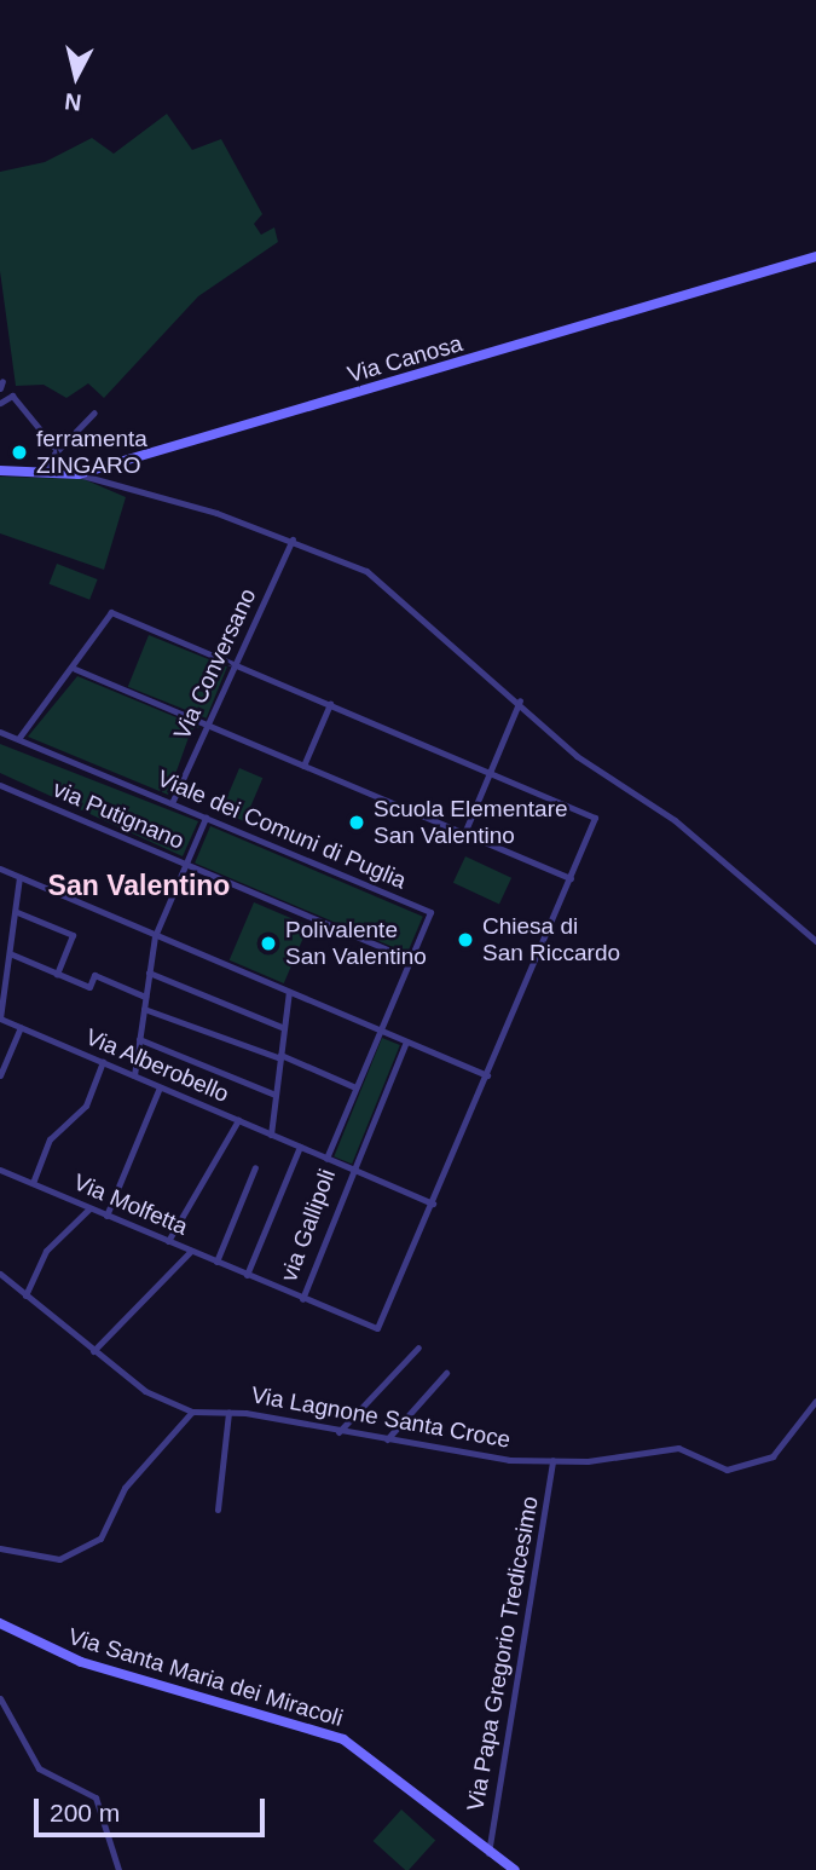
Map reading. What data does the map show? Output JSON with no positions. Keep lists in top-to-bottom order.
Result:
{
  "streets": {
    "main road": ["Via Canosa", "Via Santa Maria dei Miracoli"],
    "street": [
      "Via Conversano",
      "via Putignano",
      "Viale dei Comuni di Puglia",
      "Via Alberobello",
      "Via Molfetta",
      "via Gallipoli",
      "Via Lagnone Santa Croce",
      "Via Papa Gregorio Tredicesimo"
    ]
  },
  "crossings": [
    ["Via Conversano", "Viale dei Comuni di Puglia"],
    ["via Putignano", "Viale dei Comuni di Puglia"],
    ["Viale dei Comuni di Puglia", "via Gallipoli"],
    ["Via Alberobello", "via Gallipoli"],
    ["Via Molfetta", "via Gallipoli"],
    ["Via Lagnone Santa Croce", "Via Papa Gregorio Tredicesimo"],
    ["Via Papa Gregorio Tredicesimo", "Via Santa Maria dei Miracoli"]
  ],
  "districts": ["San Valentino"],
  "places": [
    "ferramenta ZINGARO",
    "Scuola Elementare San Valentino",
    "Chiesa di San Riccardo",
    "Polivalente San Valentino"
  ],
  "scale_bar": "200 m",
  "north": "bottom"
}
